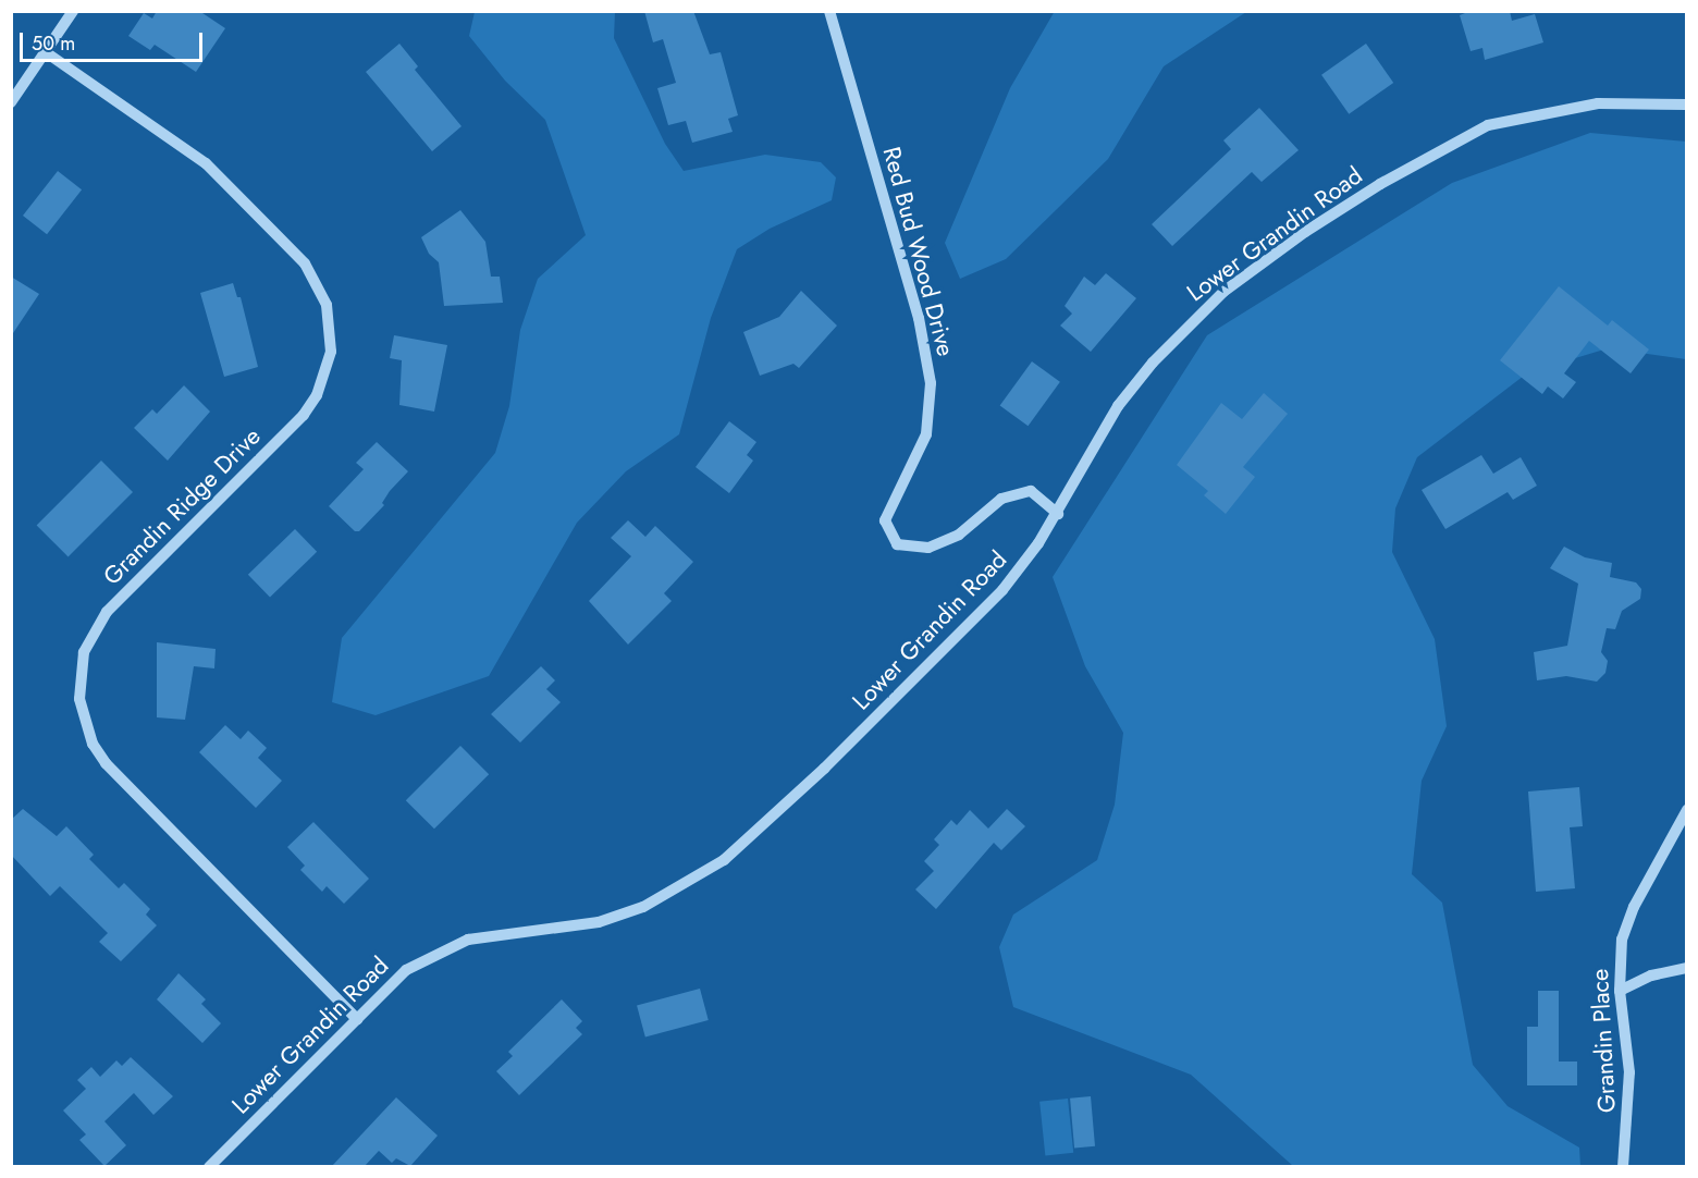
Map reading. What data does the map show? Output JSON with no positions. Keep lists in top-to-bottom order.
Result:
{
  "streets": {
    "street": [
      "Lower Grandin Road",
      "Red Bud Wood Drive",
      "Grandin Ridge Drive",
      "Grandin Place"
    ]
  },
  "crossings": [
    ["Lower Grandin Road", "Red Bud Wood Drive"],
    ["Lower Grandin Road", "Grandin Ridge Drive"]
  ],
  "scale_bar": "50 m"
}
